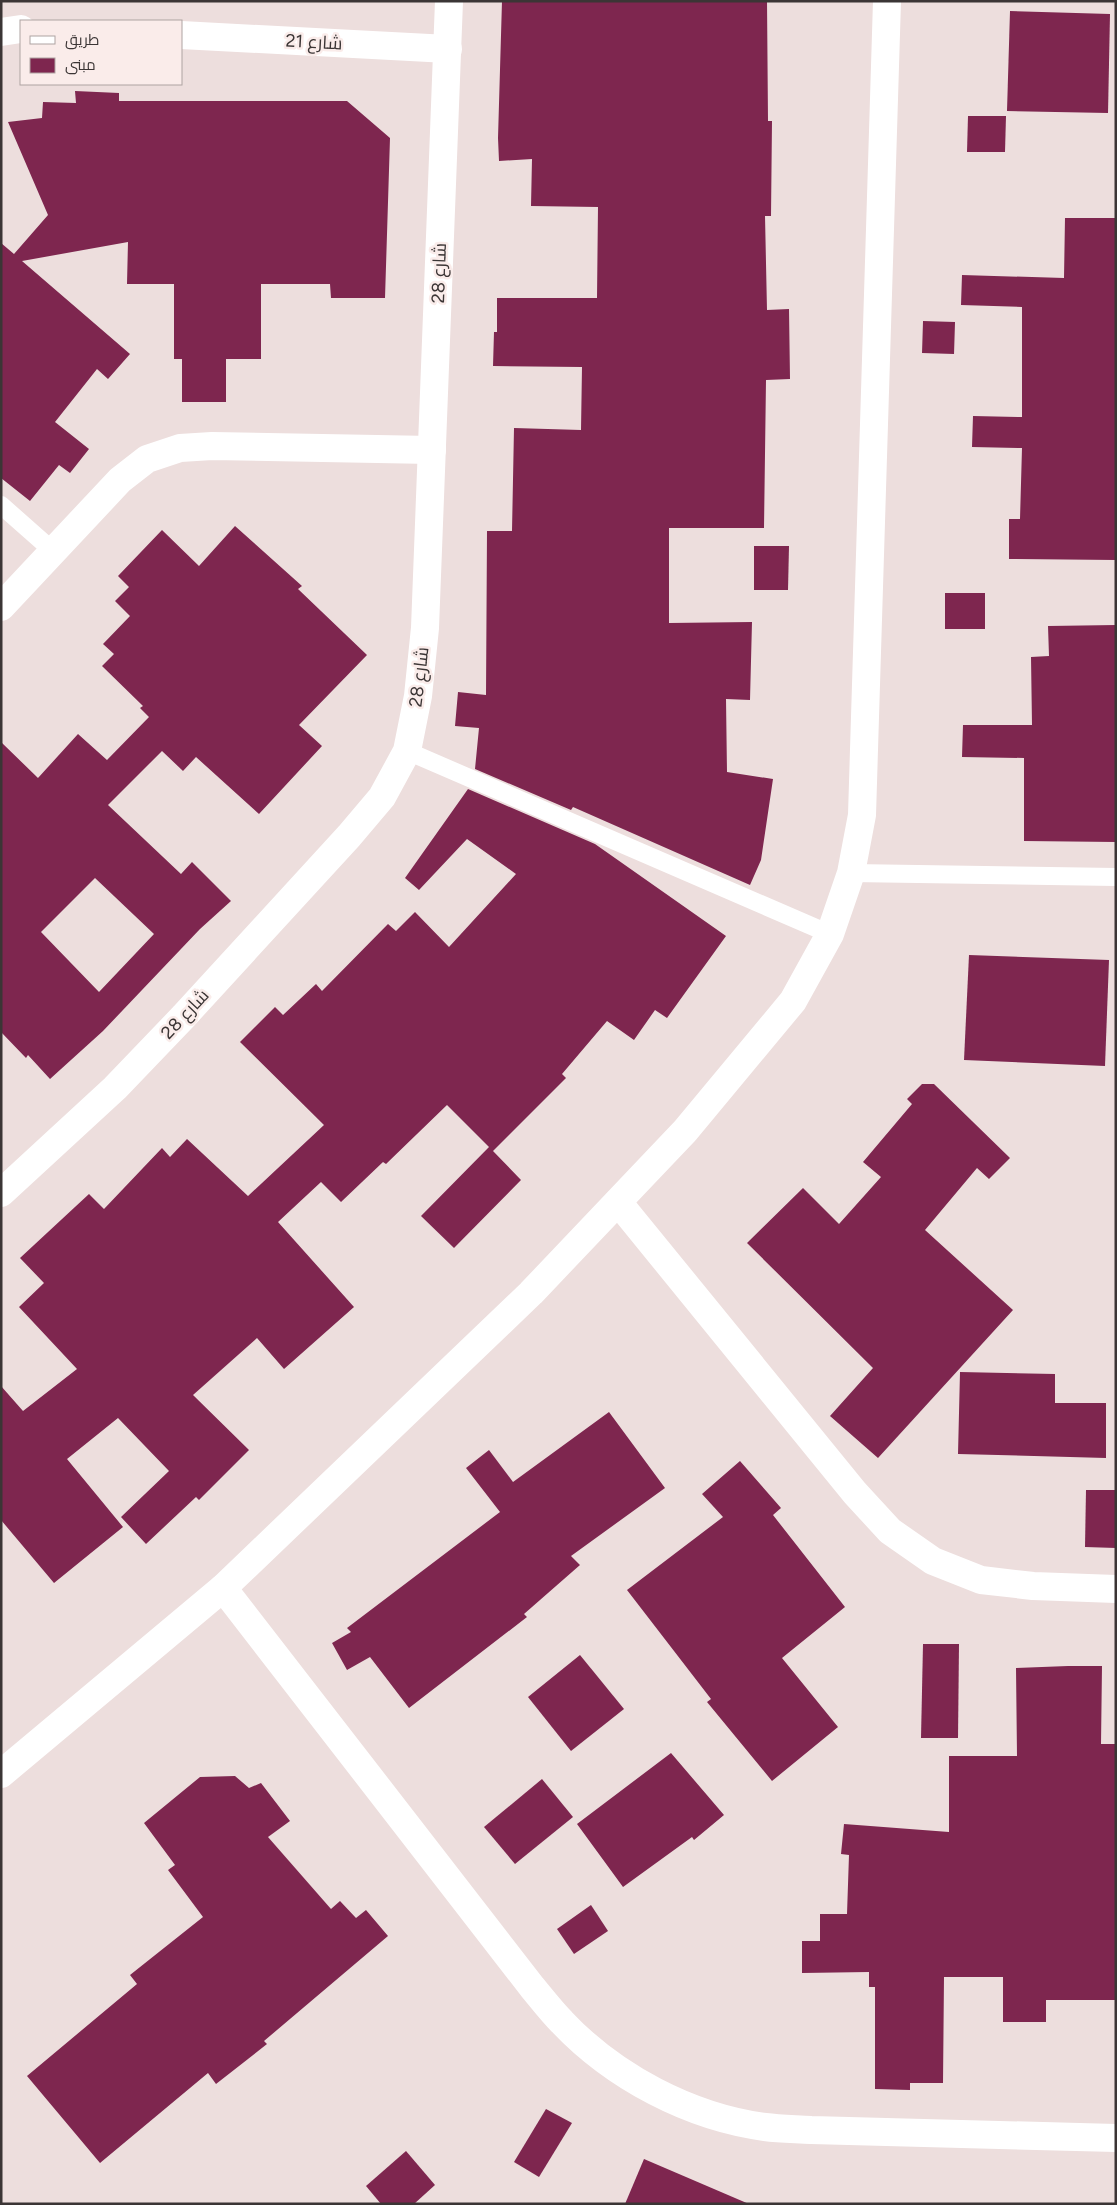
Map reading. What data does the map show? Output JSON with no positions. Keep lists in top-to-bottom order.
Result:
{
  "streets": {
    "street": ["شارع 21", "شارع 28"]
  },
  "crossings": [
    ["شارع 21", "شارع 28"]
  ],
  "legend": ["طريق", "مبنى"]
}
